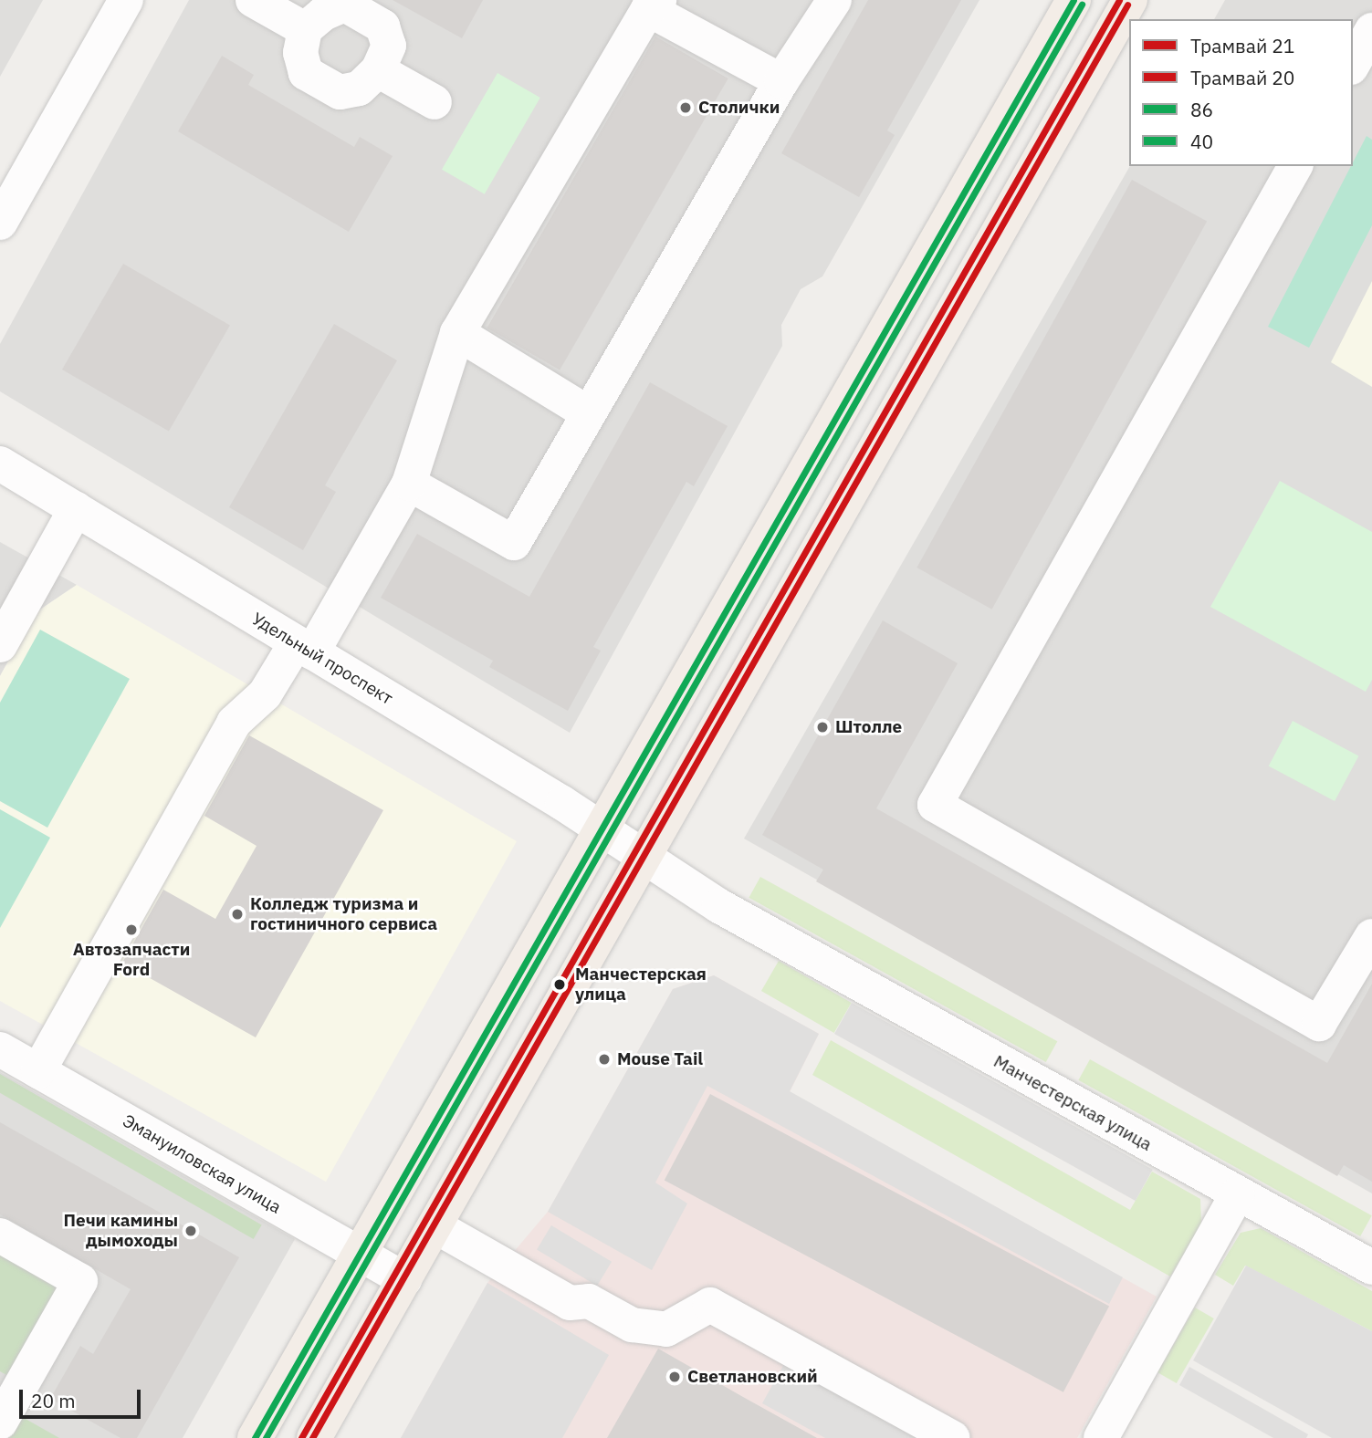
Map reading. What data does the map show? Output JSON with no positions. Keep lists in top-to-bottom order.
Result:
{
  "streets": {
    "street": ["Удельный проспект", "Манчестерская улица", "Эмануиловская улица"]
  },
  "crossings": [
    ["Удельный проспект", "Манчестерская улица"]
  ],
  "places": [
    "Столички",
    "Штолле",
    "Колледж туризма и гостиничного сервиса",
    "Автозапчасти Ford",
    "Манчестерская улица",
    "Mouse Tail",
    "Печи камины дымоходы",
    "Светлановский"
  ],
  "lines": [
    "tram line 21",
    "transit line 86",
    "tram line 20",
    "transit line 40"
  ],
  "legend": [
    "Трамвай 21",
    "Трамвай 20",
    "86",
    "40"
  ],
  "scale_bar": "20 m"
}
